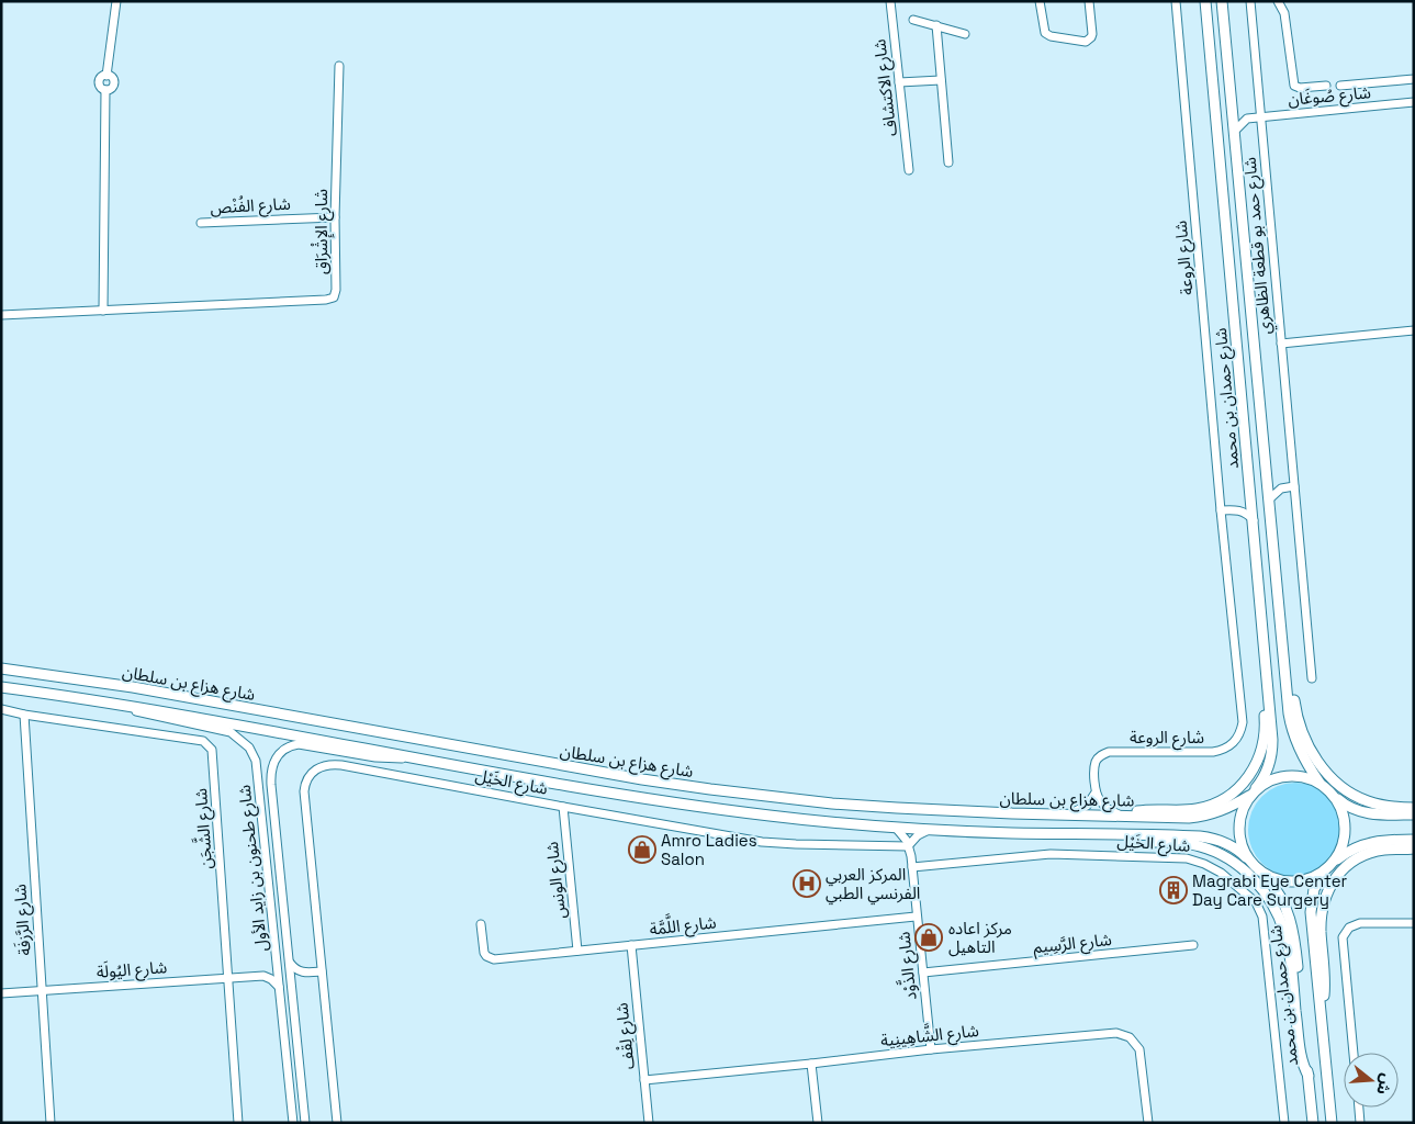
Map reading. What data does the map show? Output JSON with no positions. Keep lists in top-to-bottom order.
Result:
{
  "streets": {
    "main road": ["شارع حمدان بن محمد", "شارع هزاع بن سلطان"],
    "street": [
      "شارع الاكتشاف",
      "شارع صُوغَان",
      "شارع الفُنْص",
      "شارع الإِشْرَاق",
      "شارع حمد بو قطعة الظاهري",
      "شارع الروعة",
      "شارع الخَيْل",
      "شارع الشَّجَن",
      "شارع طحنون بن زايد الأول",
      "شارع الونس",
      "شارع الرَّزفَة",
      "شارع اللَّمَّة",
      "شارع الرَّسِيم",
      "شارع الذَّوْد",
      "شارع اليُولَة",
      "شارع الشَّاهِينِية",
      "شارع لِقْف"
    ]
  },
  "crossings": [
    ["شارع صُوغَان", "شارع حمد بو قطعة الظاهري"],
    ["شارع الفُنْص", "شارع الإِشْرَاق"],
    ["شارع حمدان بن محمد", "شارع هزاع بن سلطان"],
    ["شارع هزاع بن سلطان", "شارع طحنون بن زايد الأول"],
    ["شارع هزاع بن سلطان", "شارع الذَّوْد"],
    ["شارع الخَيْل", "شارع الونس"],
    ["شارع الخَيْل", "شارع الذَّوْد"],
    ["شارع الشَّجَن", "شارع الرَّزفَة"],
    ["شارع الشَّجَن", "شارع اليُولَة"],
    ["شارع الونس", "شارع اللَّمَّة"],
    ["شارع الرَّزفَة", "شارع اليُولَة"],
    ["شارع اللَّمَّة", "شارع الذَّوْد"],
    ["شارع اللَّمَّة", "شارع لِقْف"],
    ["شارع الرَّسِيم", "شارع الذَّوْد"],
    ["شارع الذَّوْد", "شارع الشَّاهِينِية"],
    ["شارع الشَّاهِينِية", "شارع لِقْف"]
  ],
  "places": {
    "shop": ["Amro Ladies Salon", "مركز اعاده التاهيل"],
    "hospital": ["المركز العربي الفرنسي الطبي"],
    "building": ["Magrabi Eye Center Day Care Surgery"]
  },
  "north": "right"
}
